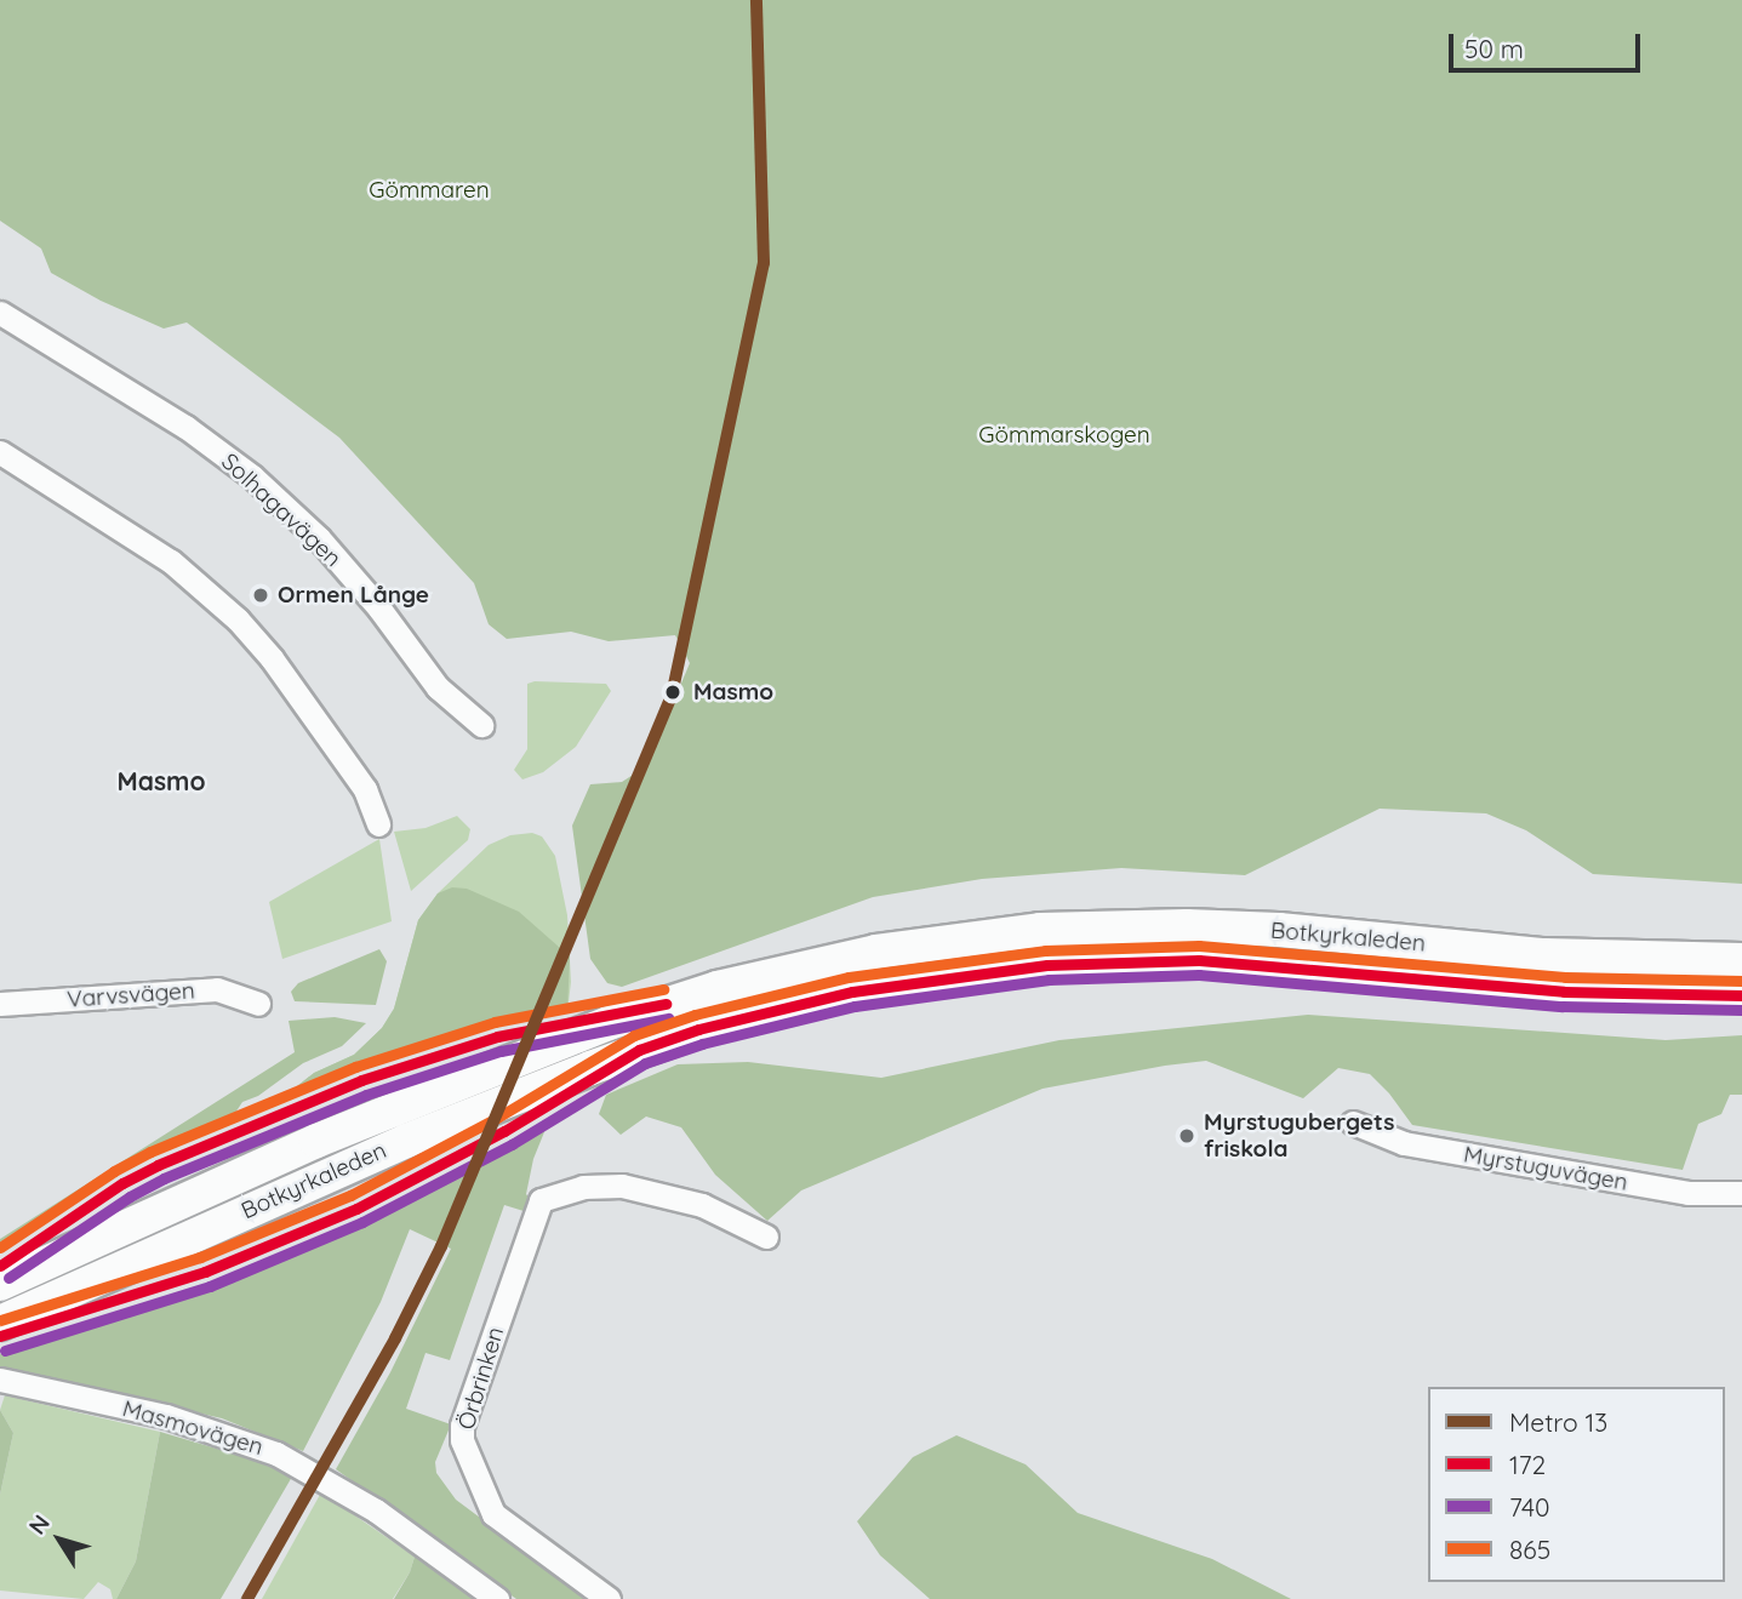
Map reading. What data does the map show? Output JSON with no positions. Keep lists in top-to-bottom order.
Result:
{
  "streets": {
    "main road": ["Botkyrkaleden"],
    "street": [
      "Solhagavägen",
      "Varvsvägen",
      "Myrstuguvägen",
      "Örbrinken",
      "Masmovägen"
    ]
  },
  "districts": ["Masmo"],
  "parks": ["Gömmaren", "Gömmarskogen"],
  "places": ["Ormen Långe", "Masmo", "Myrstugubergets friskola"],
  "lines": [
    "metro line 13",
    "transit line 865",
    "transit line 172",
    "transit line 740"
  ],
  "legend": [
    "Metro 13",
    "172",
    "740",
    "865"
  ],
  "scale_bar": "50 m",
  "north": "top left"
}
